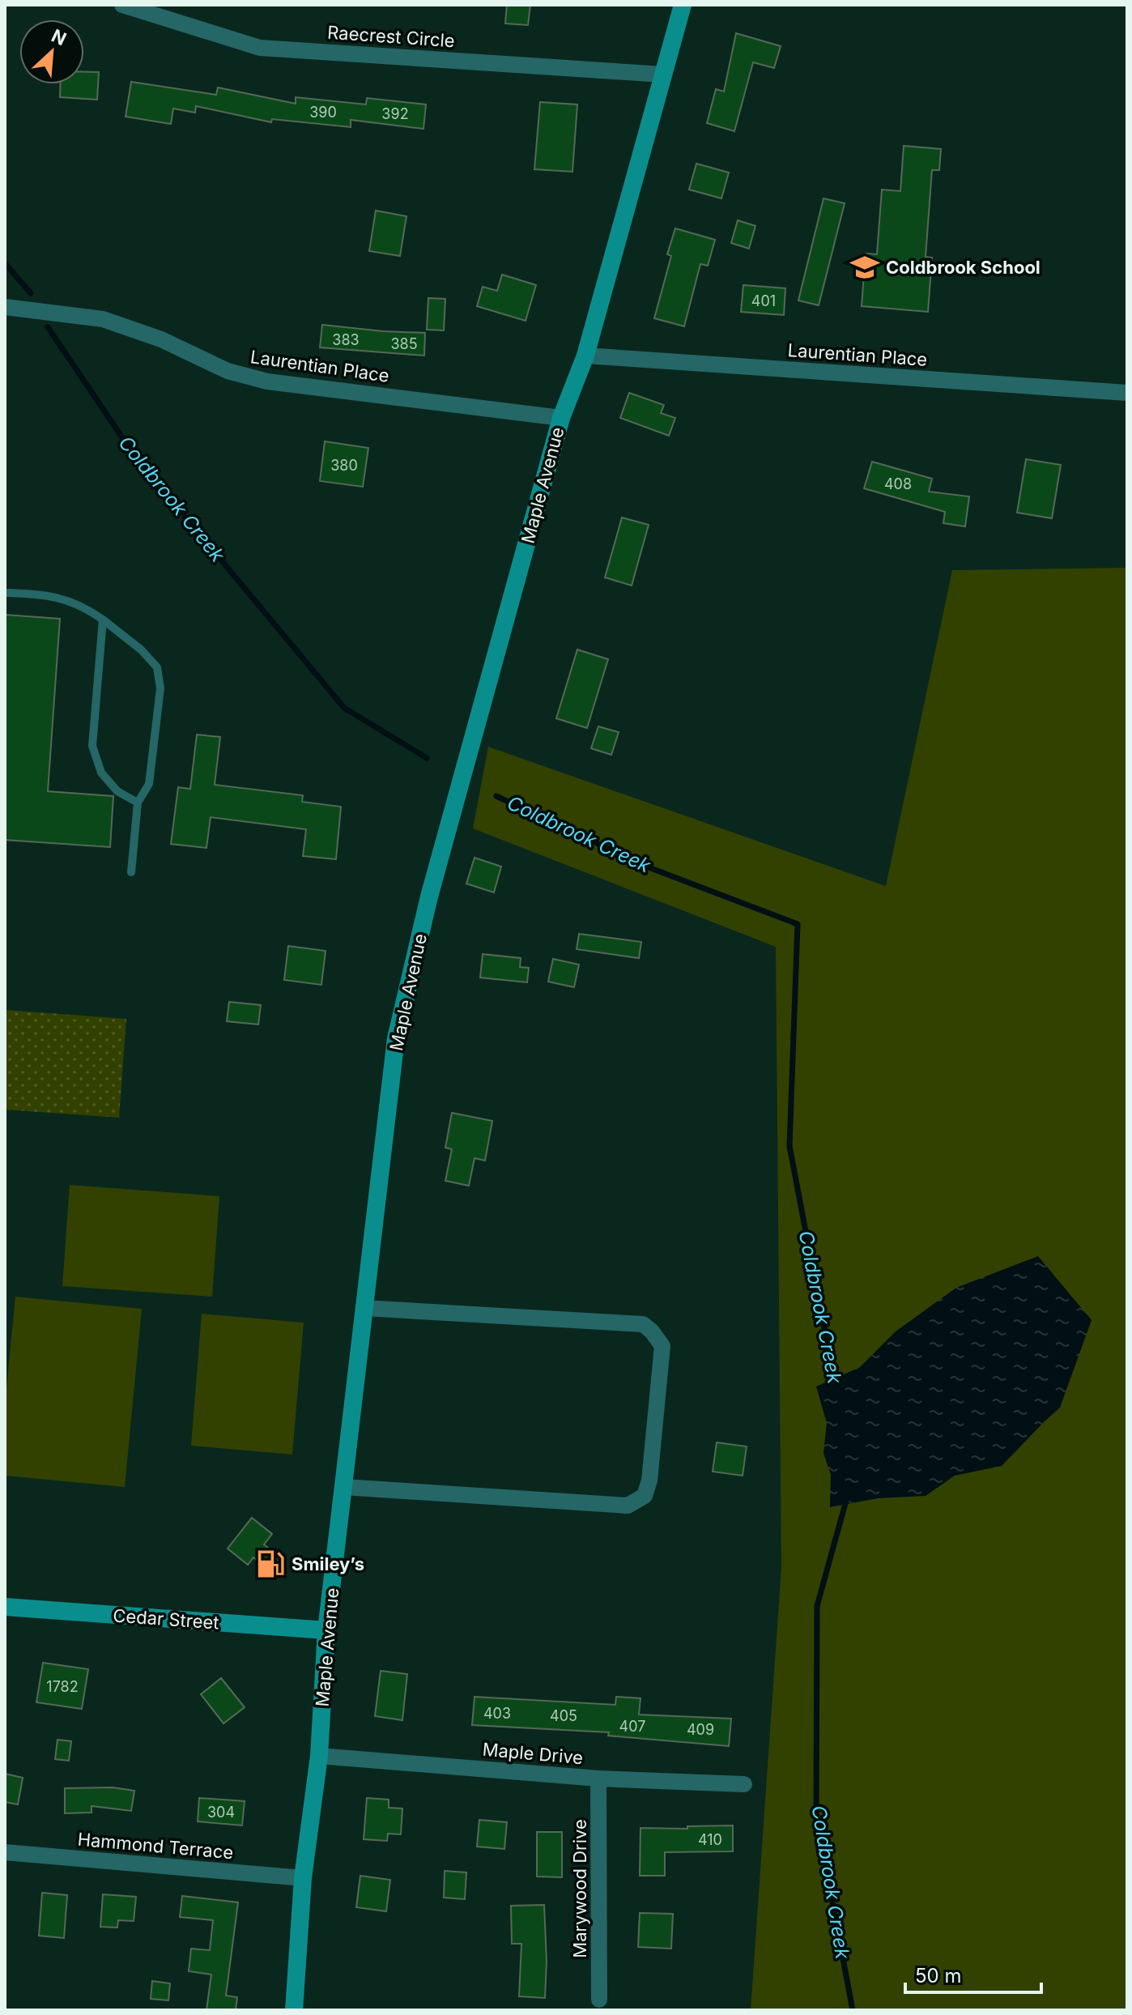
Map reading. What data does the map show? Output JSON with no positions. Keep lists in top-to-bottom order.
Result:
{
  "streets": {
    "main road": ["Maple Avenue", "Cedar Street"],
    "street": [
      "Raecrest Circle",
      "Laurentian Place",
      "Maple Drive",
      "Hammond Terrace",
      "Marywood Drive"
    ]
  },
  "crossings": [
    ["Raecrest Circle", "Maple Avenue"],
    ["Laurentian Place", "Maple Avenue"],
    ["Maple Avenue", "Cedar Street"],
    ["Maple Avenue", "Maple Drive"],
    ["Maple Avenue", "Hammond Terrace"],
    ["Maple Drive", "Marywood Drive"]
  ],
  "water": ["Coldbrook Creek"],
  "places": {
    "school or university": ["Coldbrook School"],
    "fuel station": ["Smiley’s"]
  },
  "house_numbers": [
    "390",
    "392",
    "401",
    "383",
    "385",
    "380",
    "408",
    "1782",
    "403",
    "405",
    "407",
    "409",
    "304",
    "410"
  ],
  "scale_bar": "50 m",
  "north": "top right"
}
